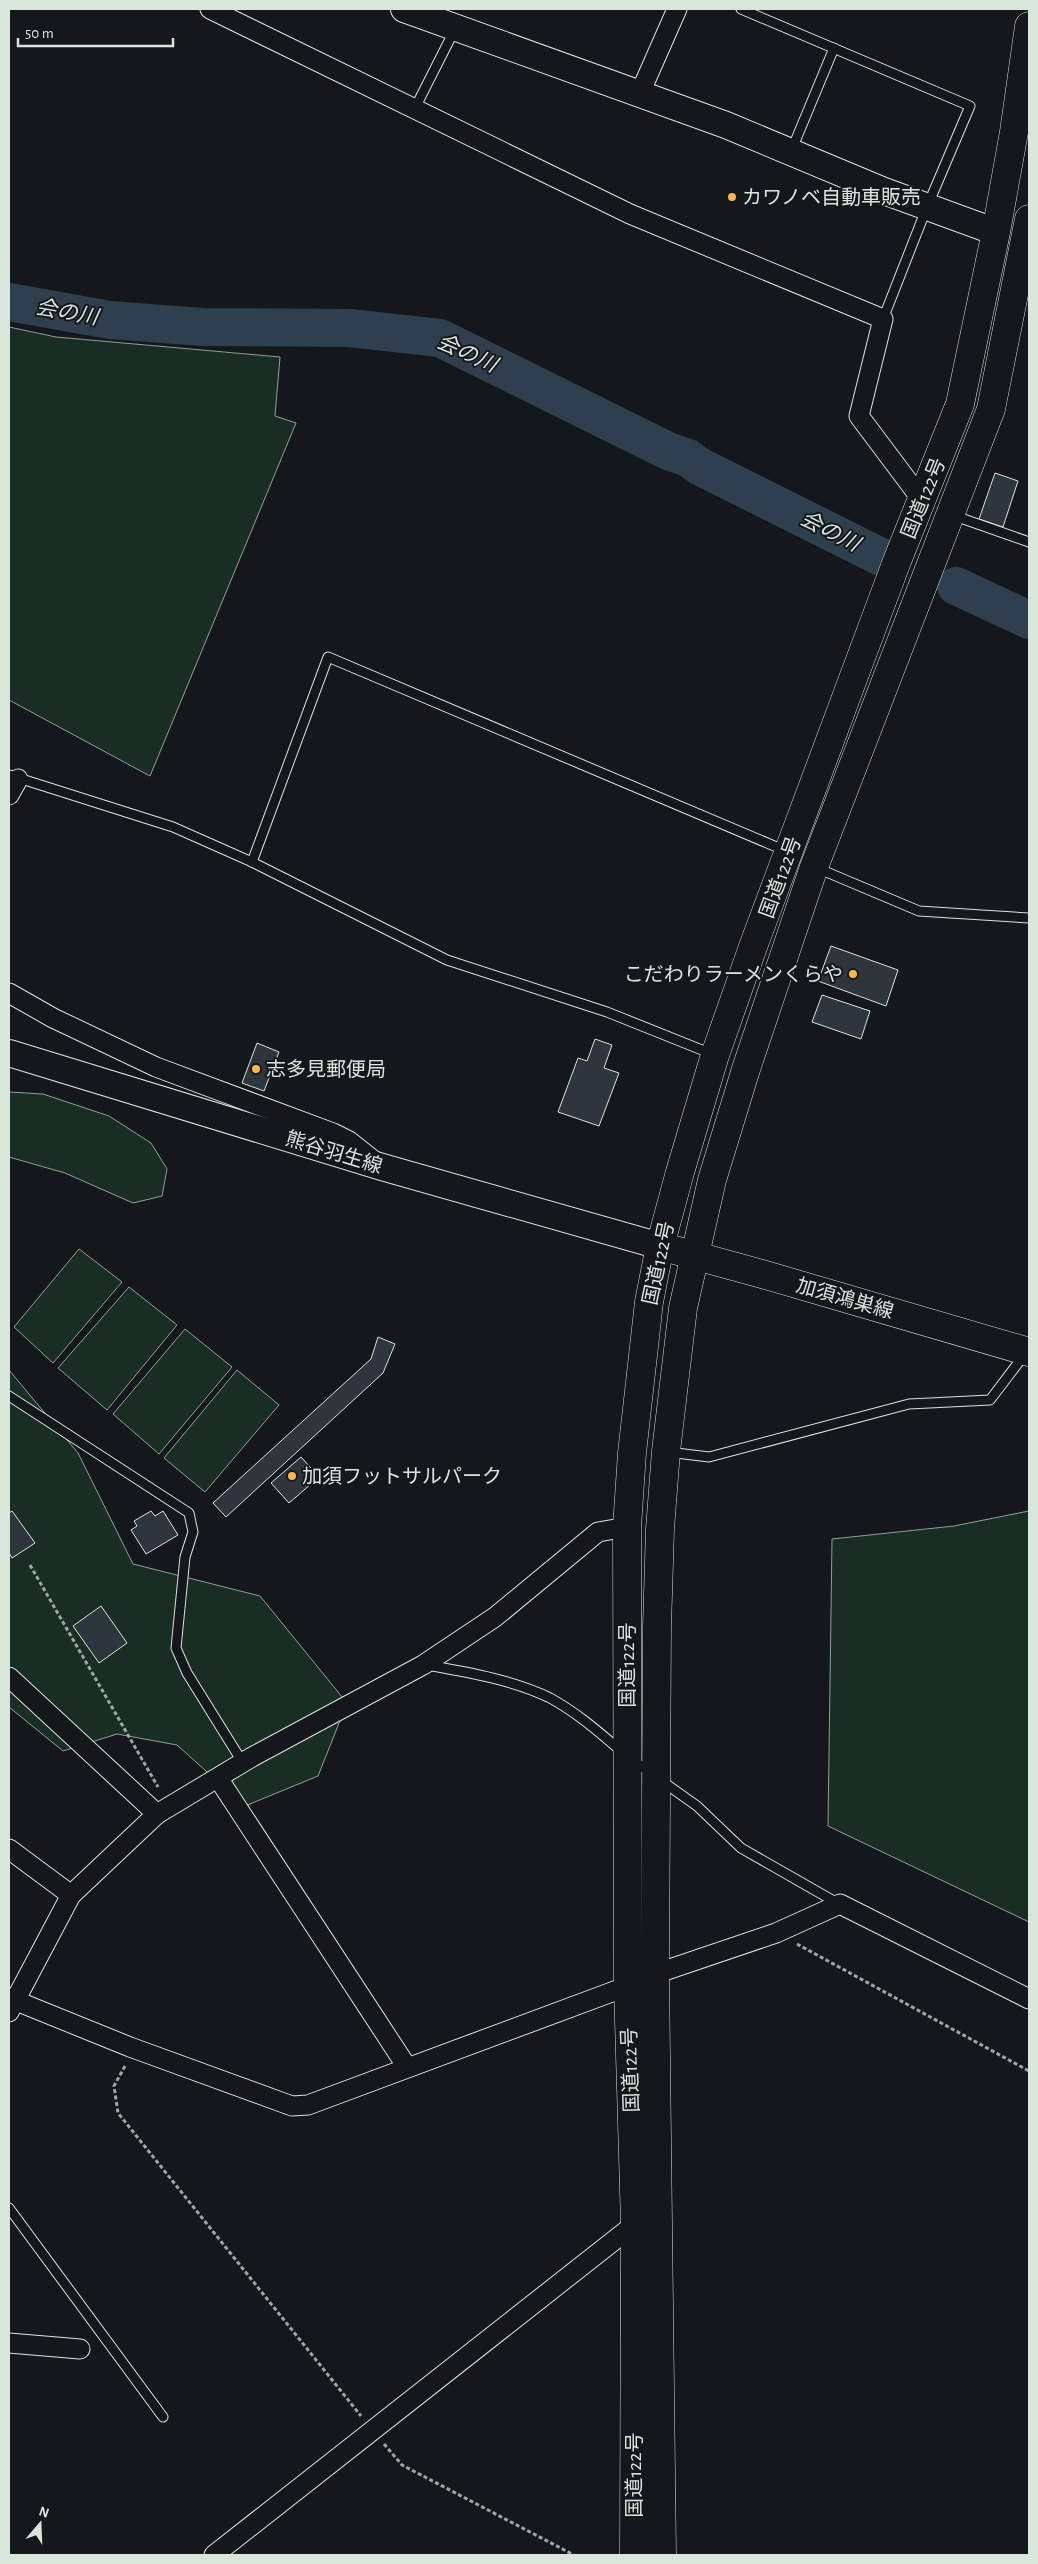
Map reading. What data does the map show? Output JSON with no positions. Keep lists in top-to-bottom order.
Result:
{
  "streets": {
    "main road": ["国道122号", "熊谷羽生線", "加須鴻巣線"]
  },
  "crossings": [
    ["国道122号", "熊谷羽生線"],
    ["国道122号", "加須鴻巣線"],
    ["熊谷羽生線", "加須鴻巣線"]
  ],
  "water": ["会の川"],
  "places": [
    "カワノベ自動車販売",
    "こだわりラーメンくらや",
    "志多見郵便局",
    "加須フットサルパーク"
  ],
  "scale_bar": "50 m",
  "north": "top"
}
